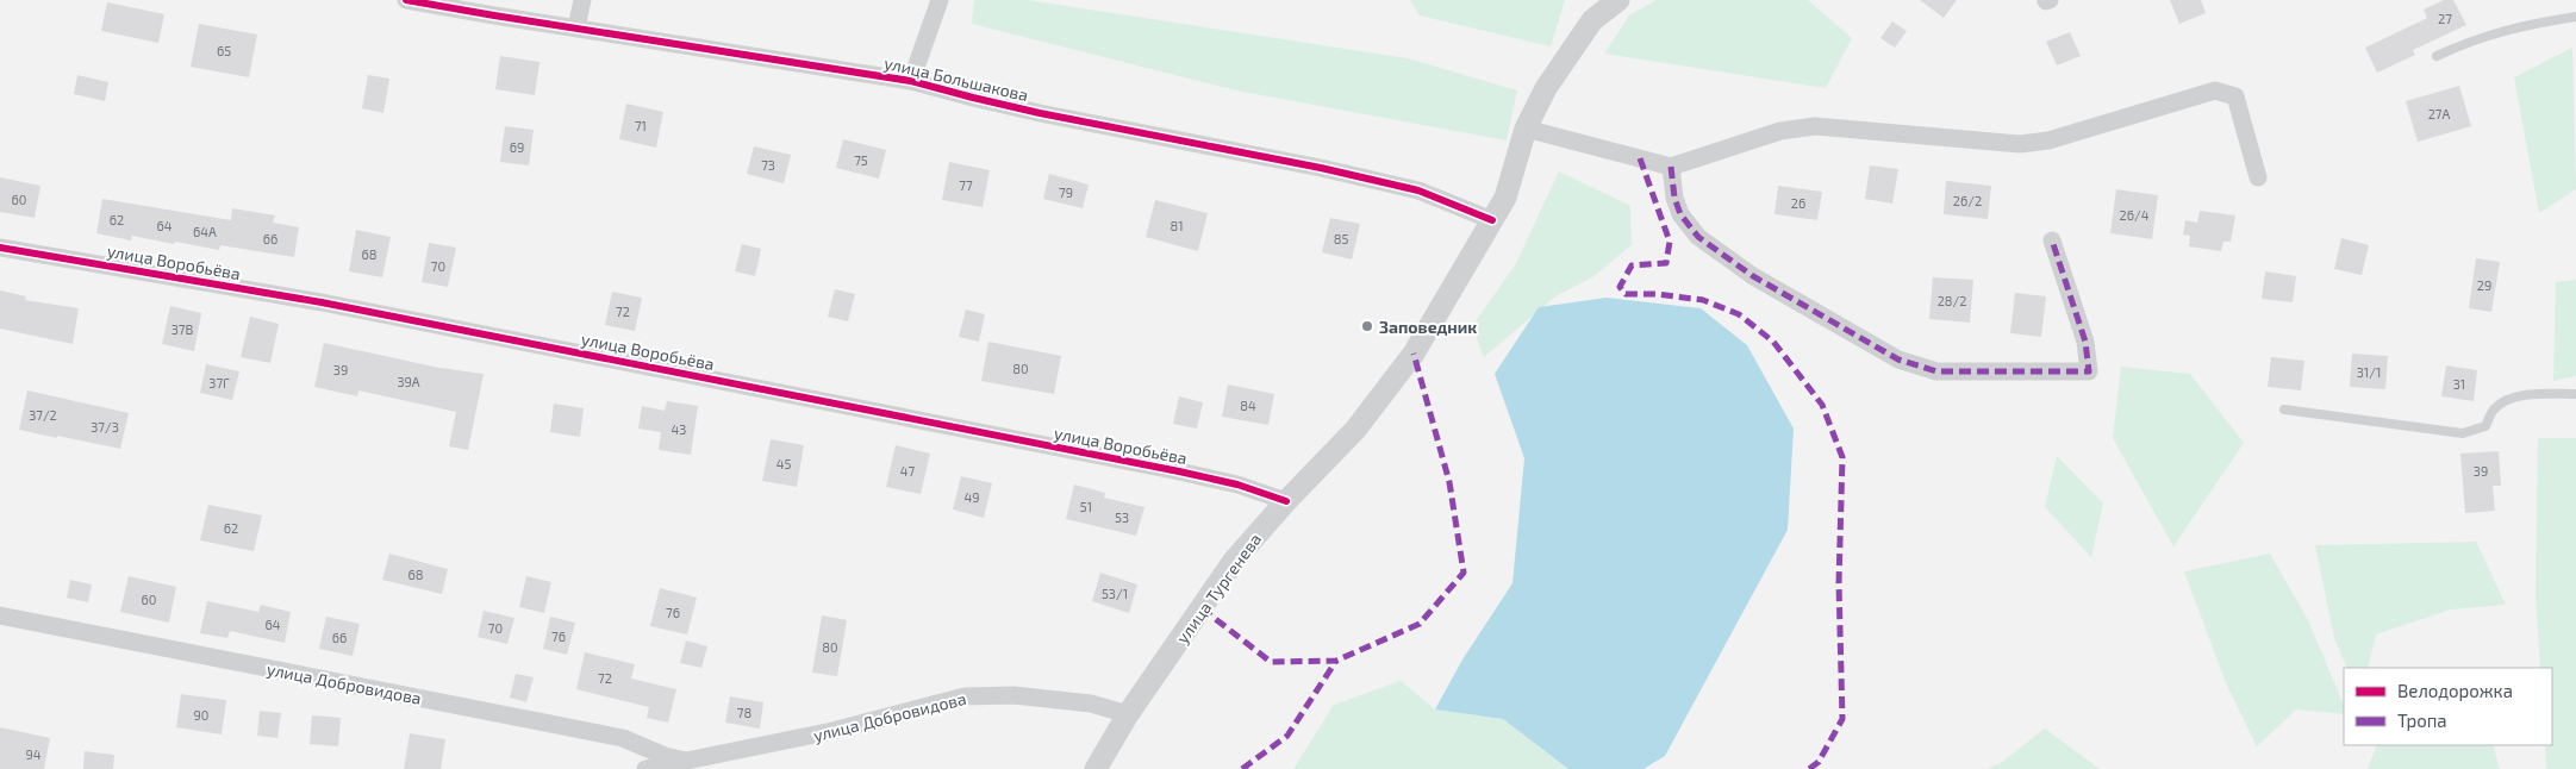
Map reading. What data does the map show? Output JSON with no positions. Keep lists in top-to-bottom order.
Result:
{
  "streets": {
    "street": [
      "улица Большакова",
      "улица Воробьёва",
      "улица Тургенева",
      "улица Добровидова"
    ]
  },
  "crossings": [
    ["улица Большакова", "улица Тургенева"],
    ["улица Воробьёва", "улица Тургенева"],
    ["улица Тургенева", "улица Добровидова"]
  ],
  "places": ["Заповедник"],
  "house_numbers": [
    "27",
    "65",
    "27А",
    "71",
    "69",
    "75",
    "73",
    "77",
    "79",
    "60",
    "26/2",
    "26",
    "26/4",
    "62",
    "64",
    "81",
    "64А",
    "66",
    "85",
    "68",
    "70",
    "29",
    "28/2",
    "72",
    "37В",
    "80",
    "39",
    "31/1",
    "39А",
    "37Г",
    "31",
    "84",
    "37/2",
    "37/3",
    "43",
    "45",
    "47",
    "39",
    "49",
    "51",
    "53",
    "62",
    "68",
    "53/1",
    "60",
    "76",
    "64",
    "70",
    "76",
    "66",
    "80",
    "72",
    "78",
    "90",
    "94"
  ],
  "legend": ["Велодорожка", "Тропа"]
}
